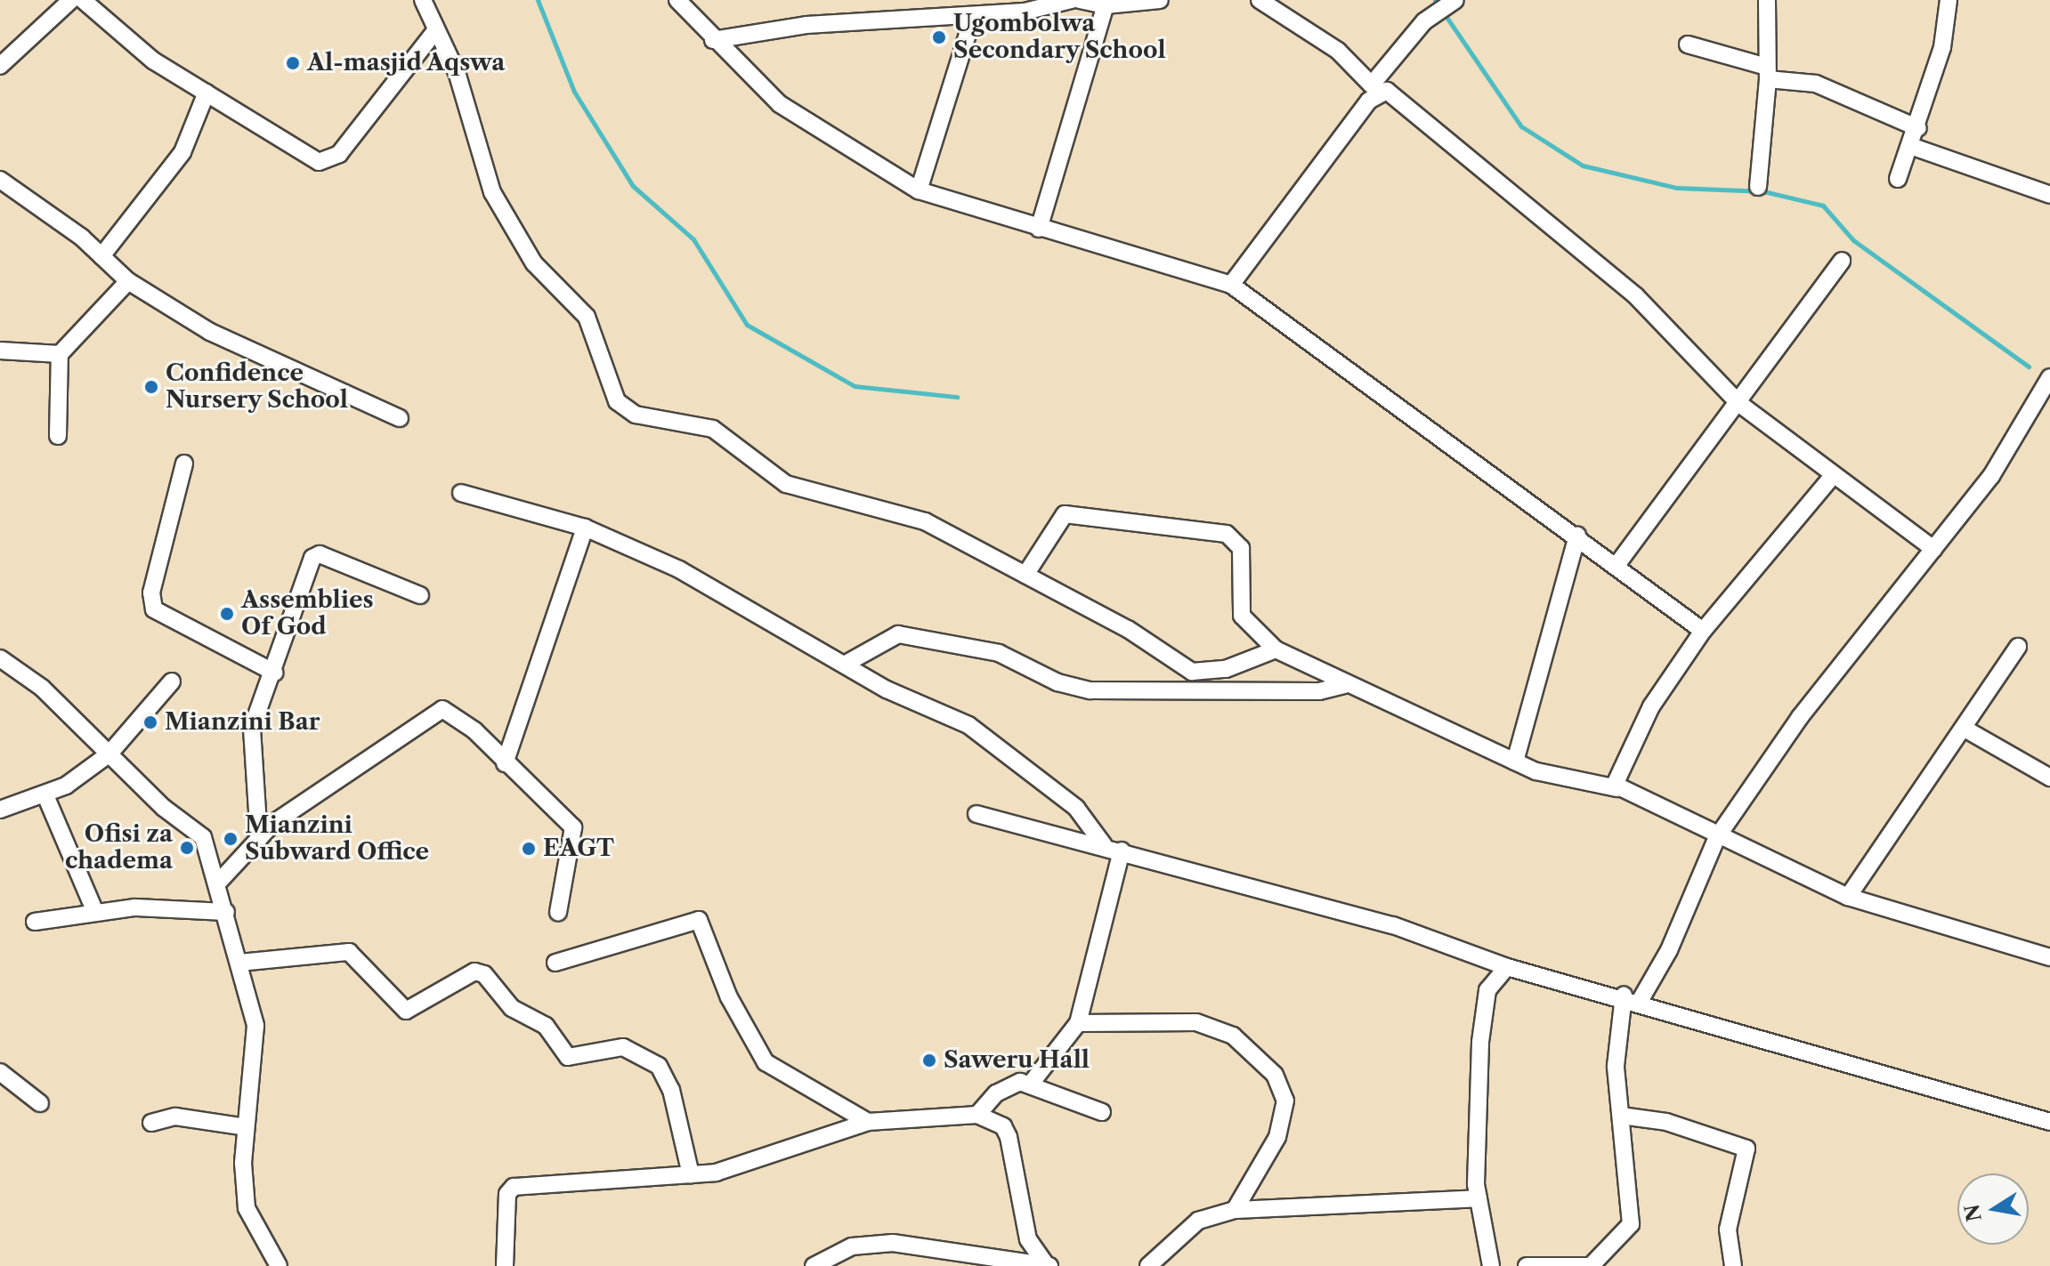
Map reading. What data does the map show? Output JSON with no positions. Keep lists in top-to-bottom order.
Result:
{
  "places": [
    "Ugombolwa Secondary School",
    "Al-masjid Aqswa",
    "Confidence Nursery School",
    "Assemblies Of God",
    "Mianzini Bar",
    "Mianzini Subward Office",
    "Ofisi za chadema",
    "EAGT",
    "Saweru Hall"
  ],
  "north": "left"
}
